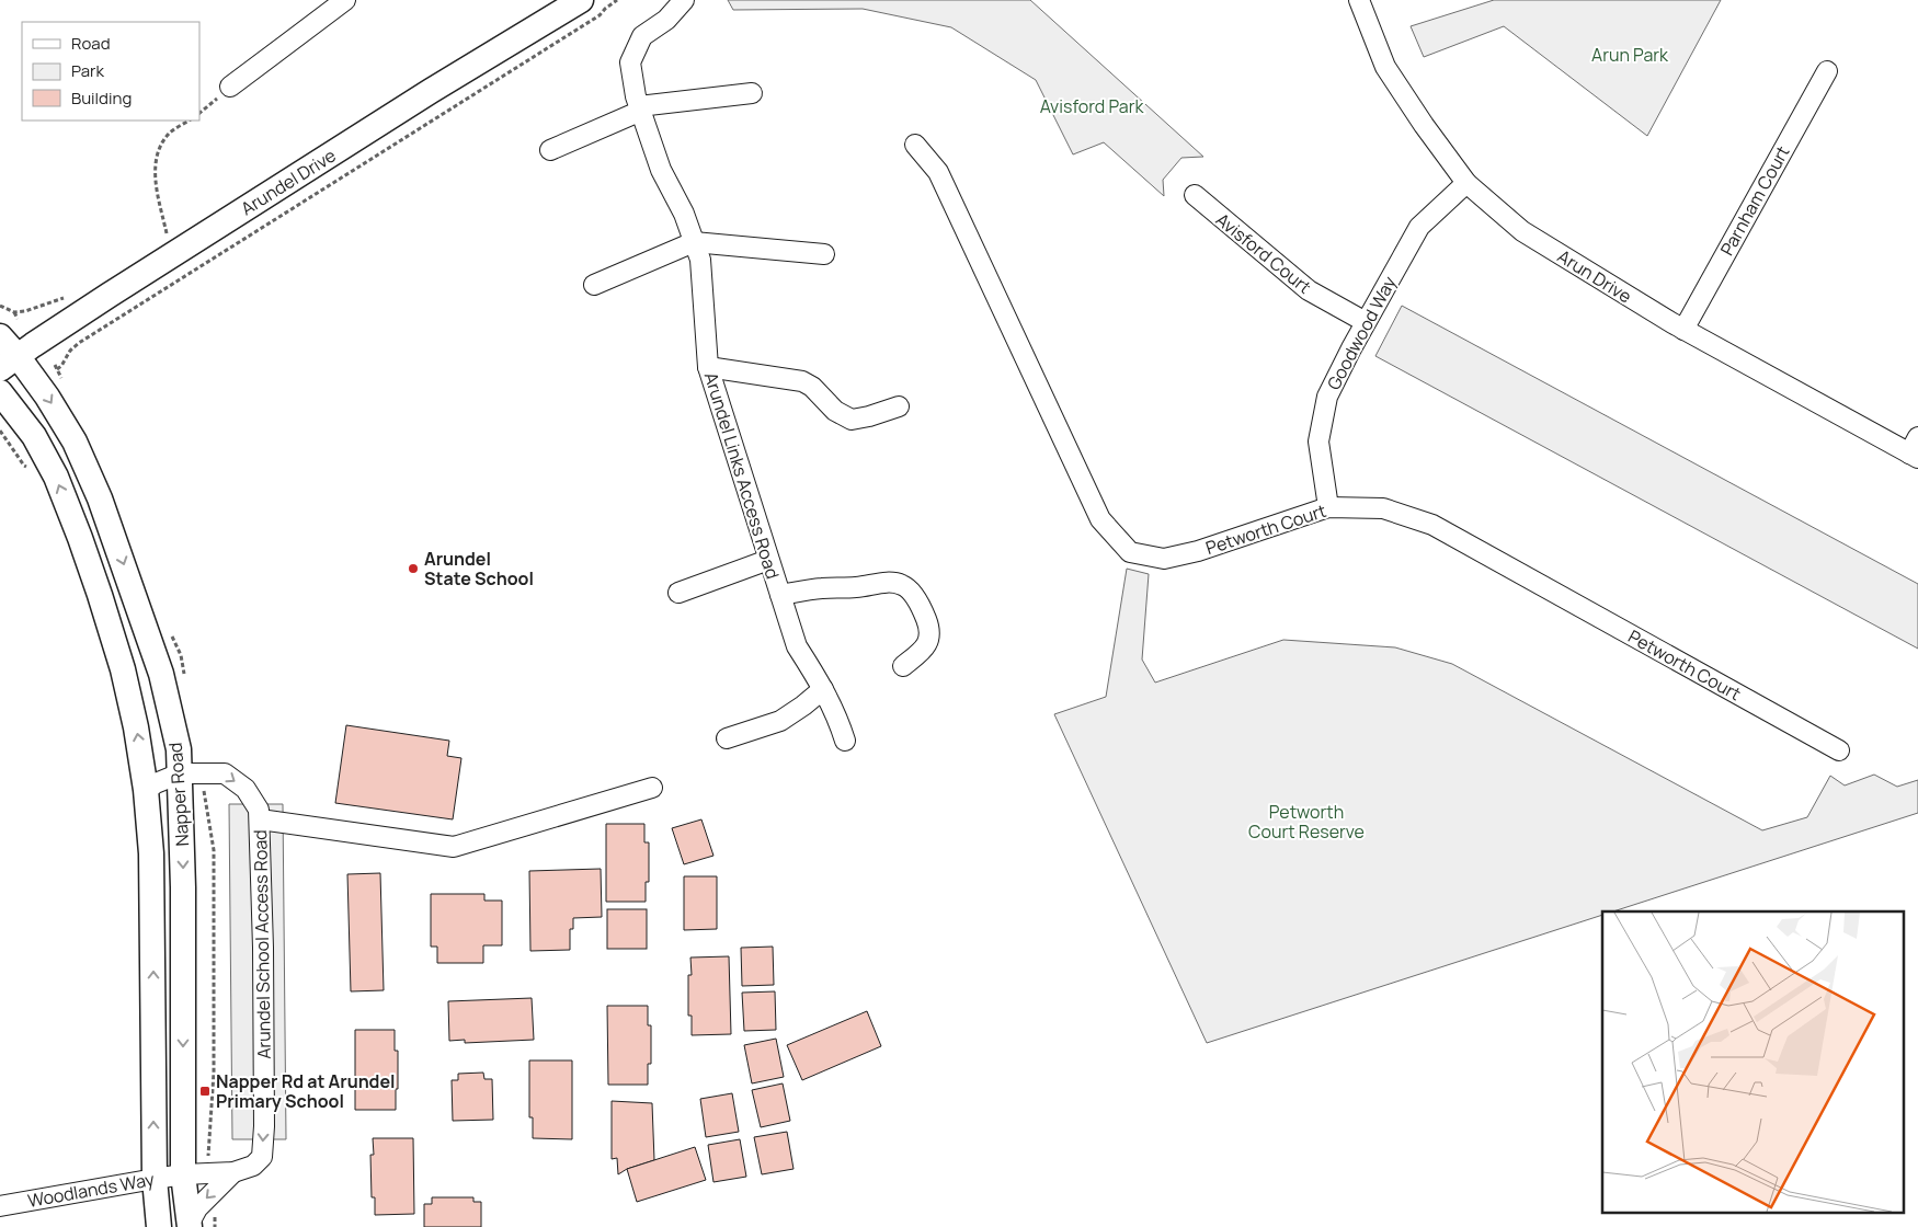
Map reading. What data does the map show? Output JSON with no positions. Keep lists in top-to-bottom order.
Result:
{
  "streets": {
    "main road": ["Arundel Drive", "Napper Road"],
    "street": [
      "Parnham Court",
      "Avisford Court",
      "Arun Drive",
      "Goodwood Way",
      "Arundel Links Access Road",
      "Petworth Court",
      "Arundel School Access Road",
      "Woodlands Way"
    ]
  },
  "crossings": [
    ["Arundel Drive", "Napper Road"],
    ["Parnham Court", "Arun Drive"],
    ["Avisford Court", "Goodwood Way"],
    ["Arun Drive", "Goodwood Way"],
    ["Goodwood Way", "Petworth Court"],
    ["Napper Road", "Arundel School Access Road"],
    ["Napper Road", "Woodlands Way"],
    ["Arundel School Access Road", "Woodlands Way"]
  ],
  "one_way": ["Arundel School Access Road"],
  "parks": ["Arun Park", "Avisford Park", "Petworth Court Reserve"],
  "places": {
    "other": ["Arundel State School"],
    "transit": ["Napper Rd at Arundel Primary School"]
  },
  "legend": ["Road", "Park", "Building"]
}
